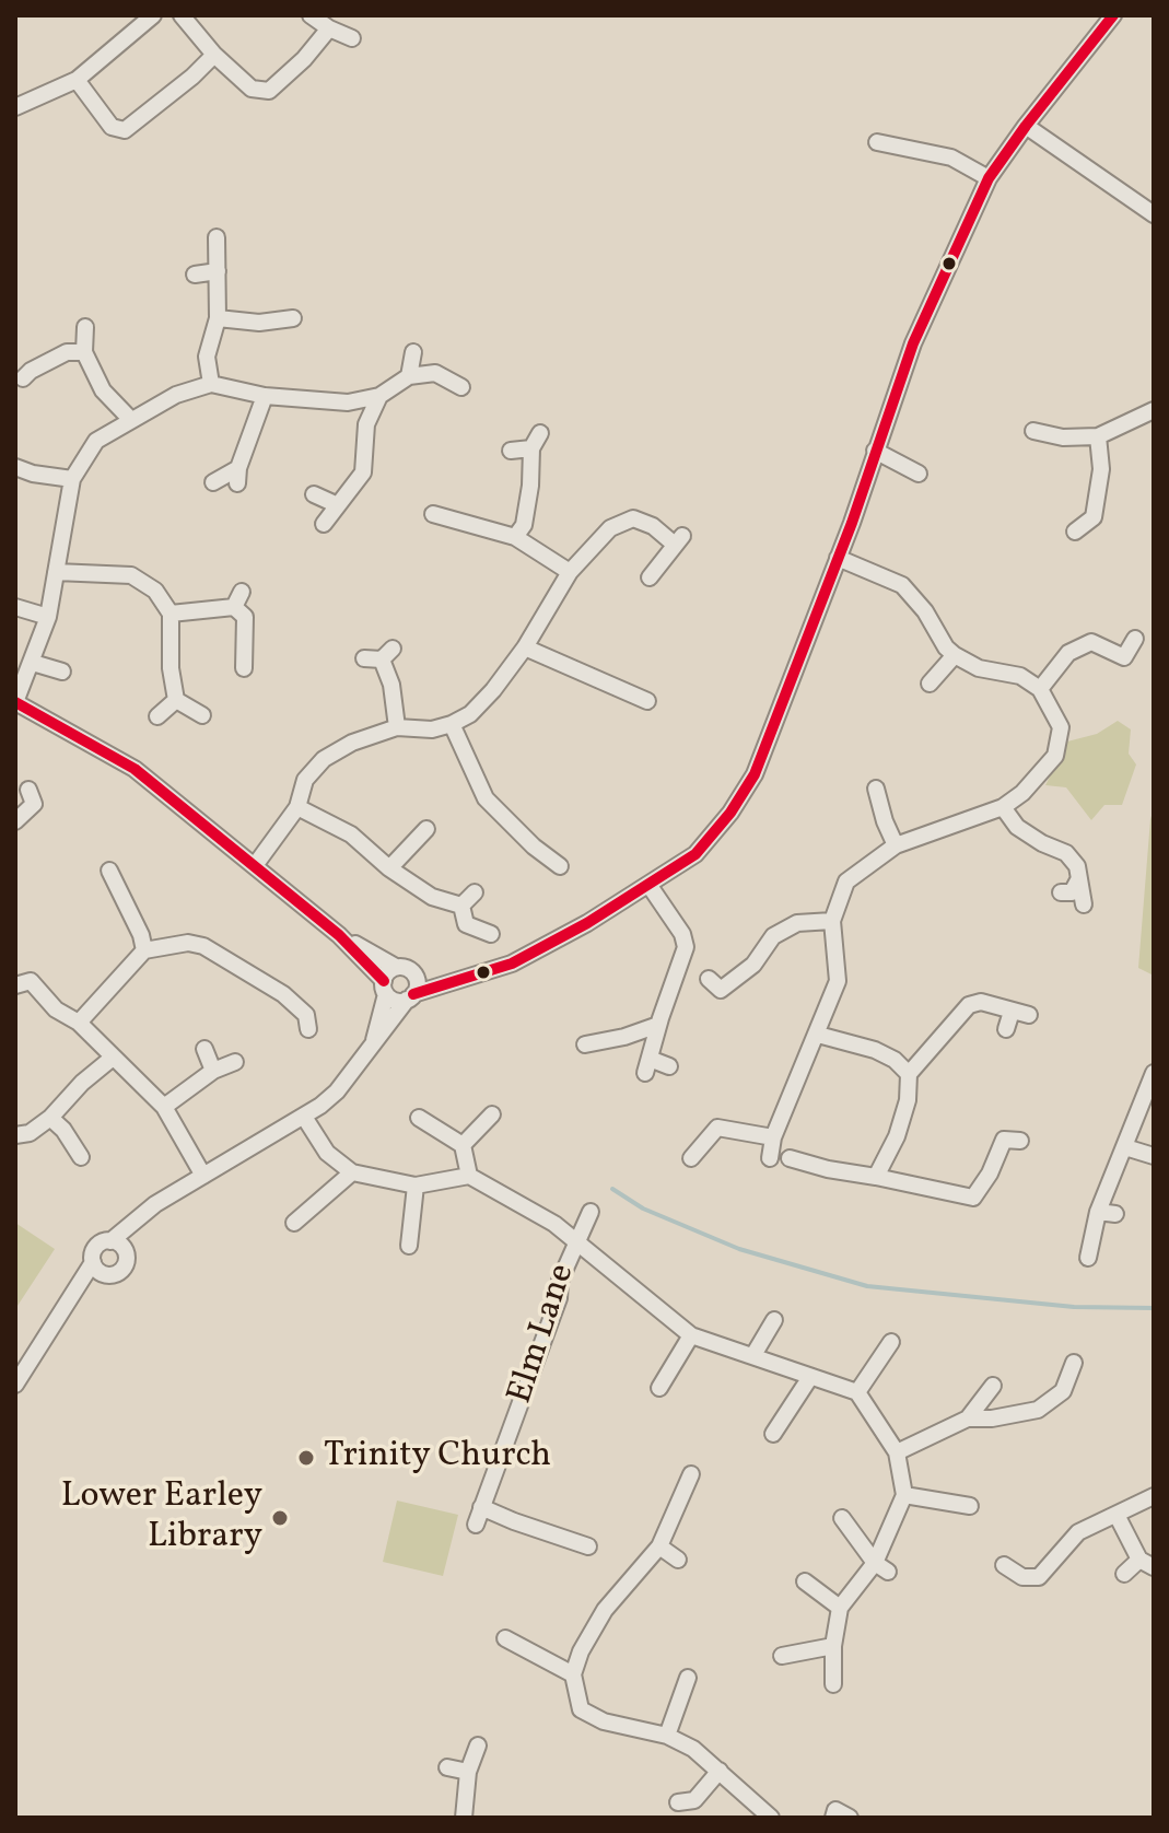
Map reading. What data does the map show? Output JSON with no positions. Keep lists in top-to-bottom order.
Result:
{
  "streets": {
    "street": ["Elm Lane"]
  },
  "places": ["Trinity Church", "Lower Earley Library"]
}
